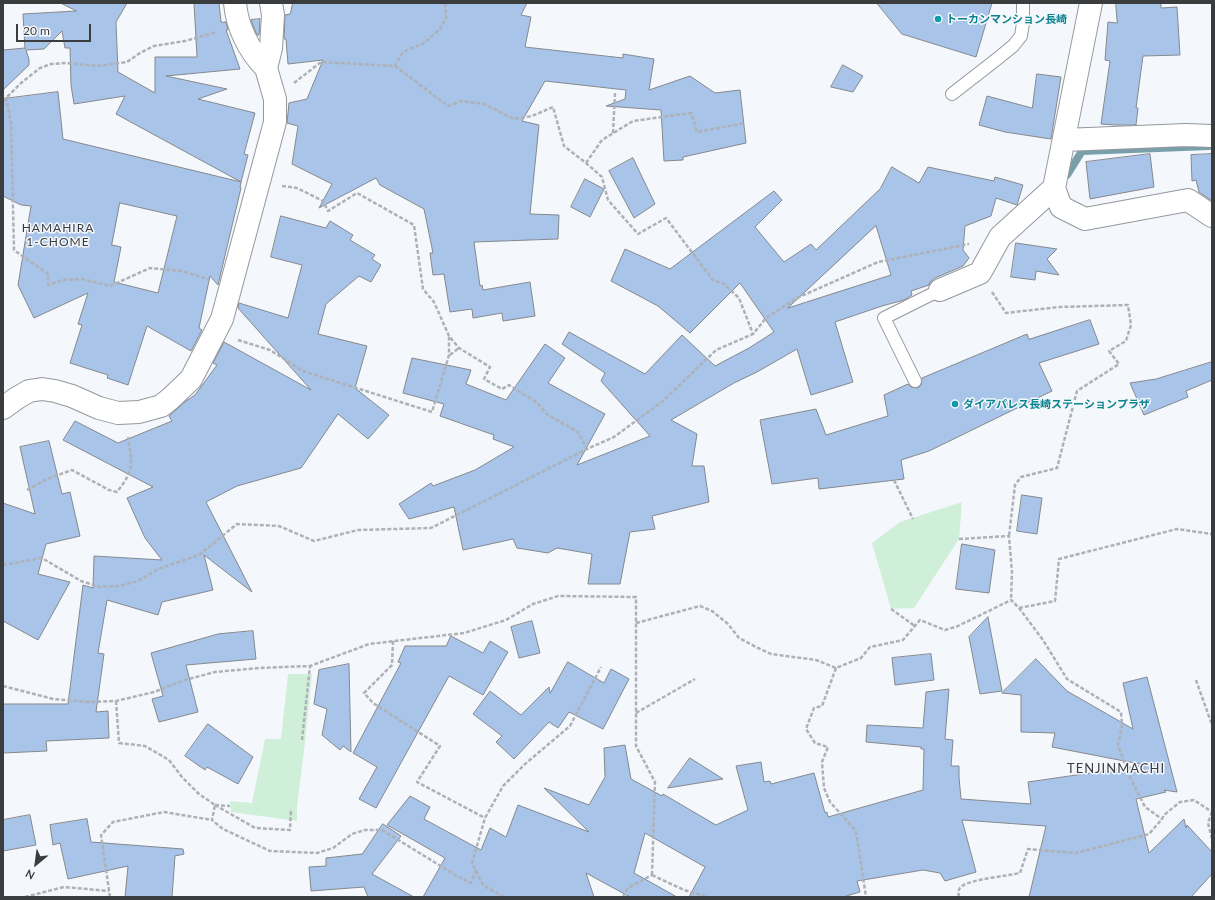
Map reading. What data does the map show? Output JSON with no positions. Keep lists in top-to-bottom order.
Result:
{
  "districts": ["HAMAHIRA 1-CHOME", "TENJINMACHI"],
  "places": ["トーカンマンション長崎", "ダイアパレス長崎ステーションプラザ"],
  "scale_bar": "20 m",
  "north": "bottom left"
}
